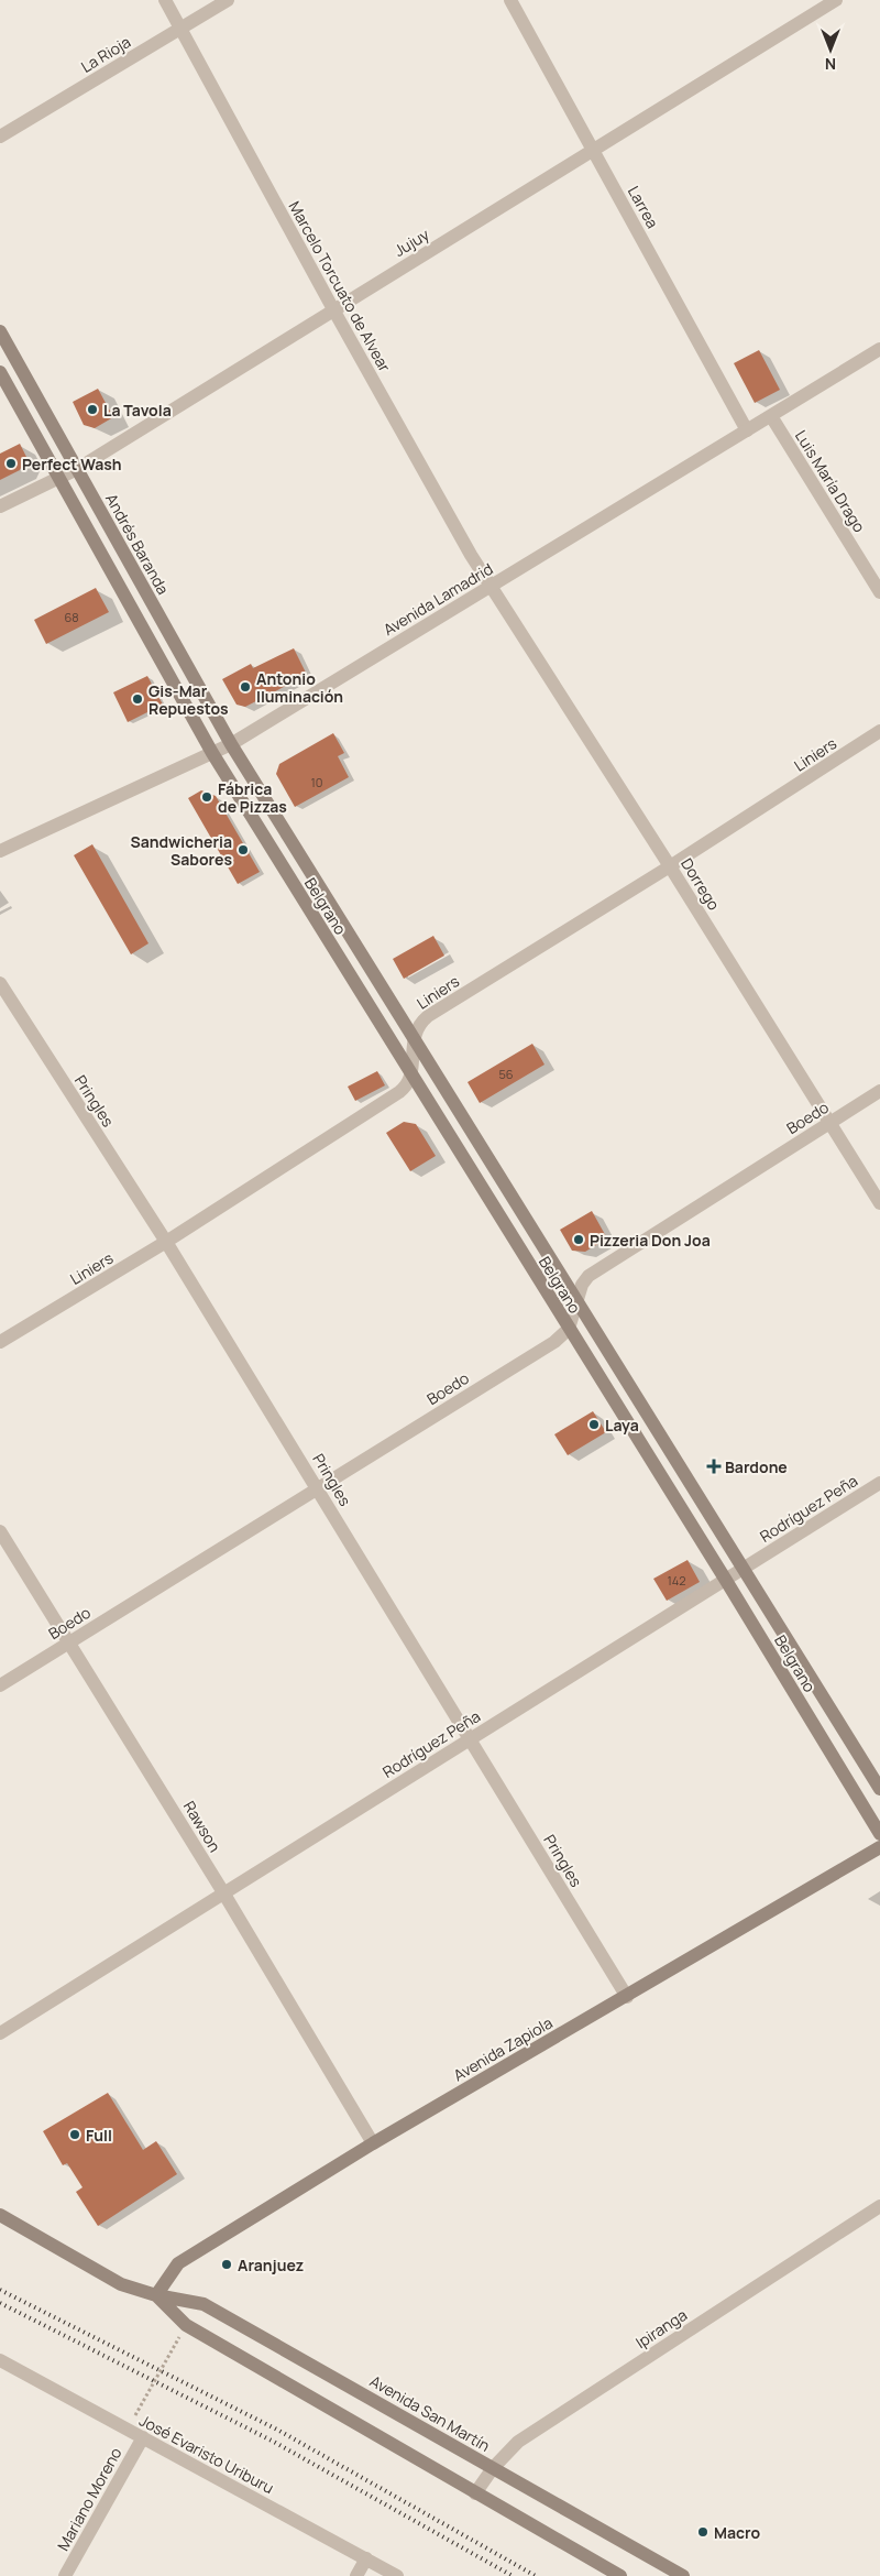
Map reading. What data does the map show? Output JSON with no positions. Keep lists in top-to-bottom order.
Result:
{
  "streets": {
    "main road": [
      "Andrés Baranda",
      "Belgrano",
      "Avenida Zapiola",
      "Avenida San Martín"
    ],
    "street": [
      "La Rioja",
      "Larrea",
      "Jujuy",
      "Marcelo Torcuato de Alvear",
      "Luis María Drago",
      "Avenida Lamadrid",
      "Liniers",
      "Dorrego",
      "Pringles",
      "Boedo",
      "Rodríguez Peña",
      "Rawson",
      "Ipiranga",
      "José Evaristo Uriburu",
      "Mariano Moreno"
    ]
  },
  "crossings": [
    ["La Rioja", "Marcelo Torcuato de Alvear"],
    ["Larrea", "Jujuy"],
    ["Larrea", "Avenida Lamadrid"],
    ["Jujuy", "Marcelo Torcuato de Alvear"],
    ["Jujuy", "Andrés Baranda"],
    ["Marcelo Torcuato de Alvear", "Avenida Lamadrid"],
    ["Marcelo Torcuato de Alvear", "Dorrego"],
    ["Luis María Drago", "Avenida Lamadrid"],
    ["Andrés Baranda", "Avenida Lamadrid"],
    ["Andrés Baranda", "Belgrano"],
    ["Avenida Lamadrid", "Dorrego"],
    ["Avenida Lamadrid", "Belgrano"],
    ["Liniers", "Dorrego"],
    ["Liniers", "Belgrano"],
    ["Liniers", "Pringles"],
    ["Dorrego", "Boedo"],
    ["Belgrano", "Boedo"],
    ["Belgrano", "Rodríguez Peña"],
    ["Pringles", "Boedo"],
    ["Pringles", "Rodríguez Peña"],
    ["Pringles", "Avenida Zapiola"],
    ["Boedo", "Rawson"],
    ["Rodríguez Peña", "Rawson"],
    ["Rawson", "Avenida Zapiola"],
    ["Avenida Zapiola", "Avenida San Martín"],
    ["Ipiranga", "Avenida San Martín"],
    ["José Evaristo Uriburu", "Mariano Moreno"]
  ],
  "places": {
    "other": [
      "La Tavola",
      "Perfect Wash",
      "Antonio Iluminación",
      "Gis-Mar Repuestos",
      "Fábrica de Pizzas",
      "Sandwicheria Sabores",
      "Pizzeria Don Joa",
      "Laya",
      "Full",
      "Aranjuez",
      "Macro"
    ],
    "health": ["Bardone"]
  },
  "house_numbers": [
    "68",
    "10",
    "56",
    "142"
  ],
  "north": "bottom"
}
